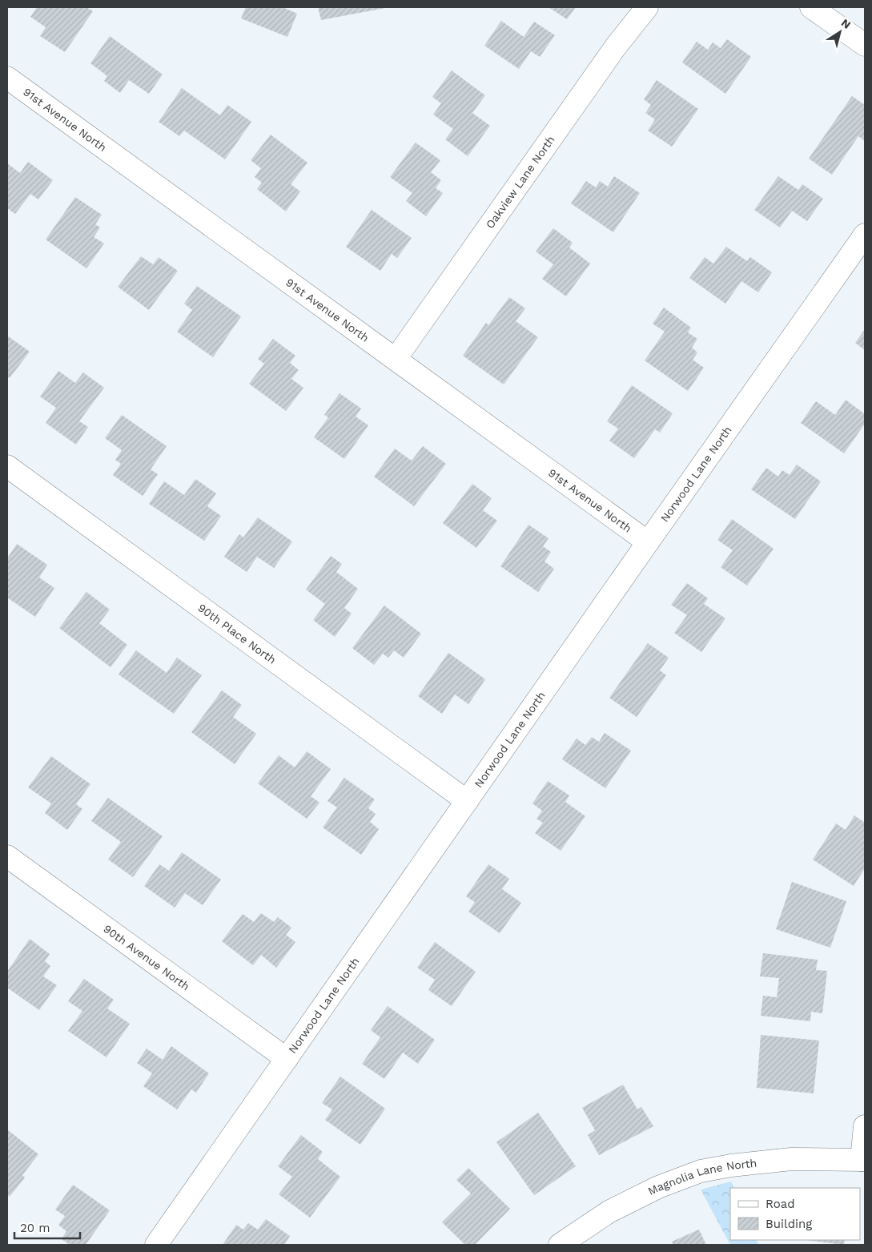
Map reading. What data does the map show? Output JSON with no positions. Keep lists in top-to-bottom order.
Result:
{
  "streets": {
    "street": [
      "91st Avenue North",
      "Oakview Lane North",
      "Norwood Lane North",
      "90th Place North",
      "90th Avenue North",
      "Magnolia Lane North"
    ]
  },
  "crossings": [
    ["91st Avenue North", "Oakview Lane North"],
    ["91st Avenue North", "Norwood Lane North"],
    ["Norwood Lane North", "90th Place North"],
    ["Norwood Lane North", "90th Avenue North"]
  ],
  "legend": ["Road", "Building"],
  "scale_bar": "20 m",
  "north": "top right"
}
